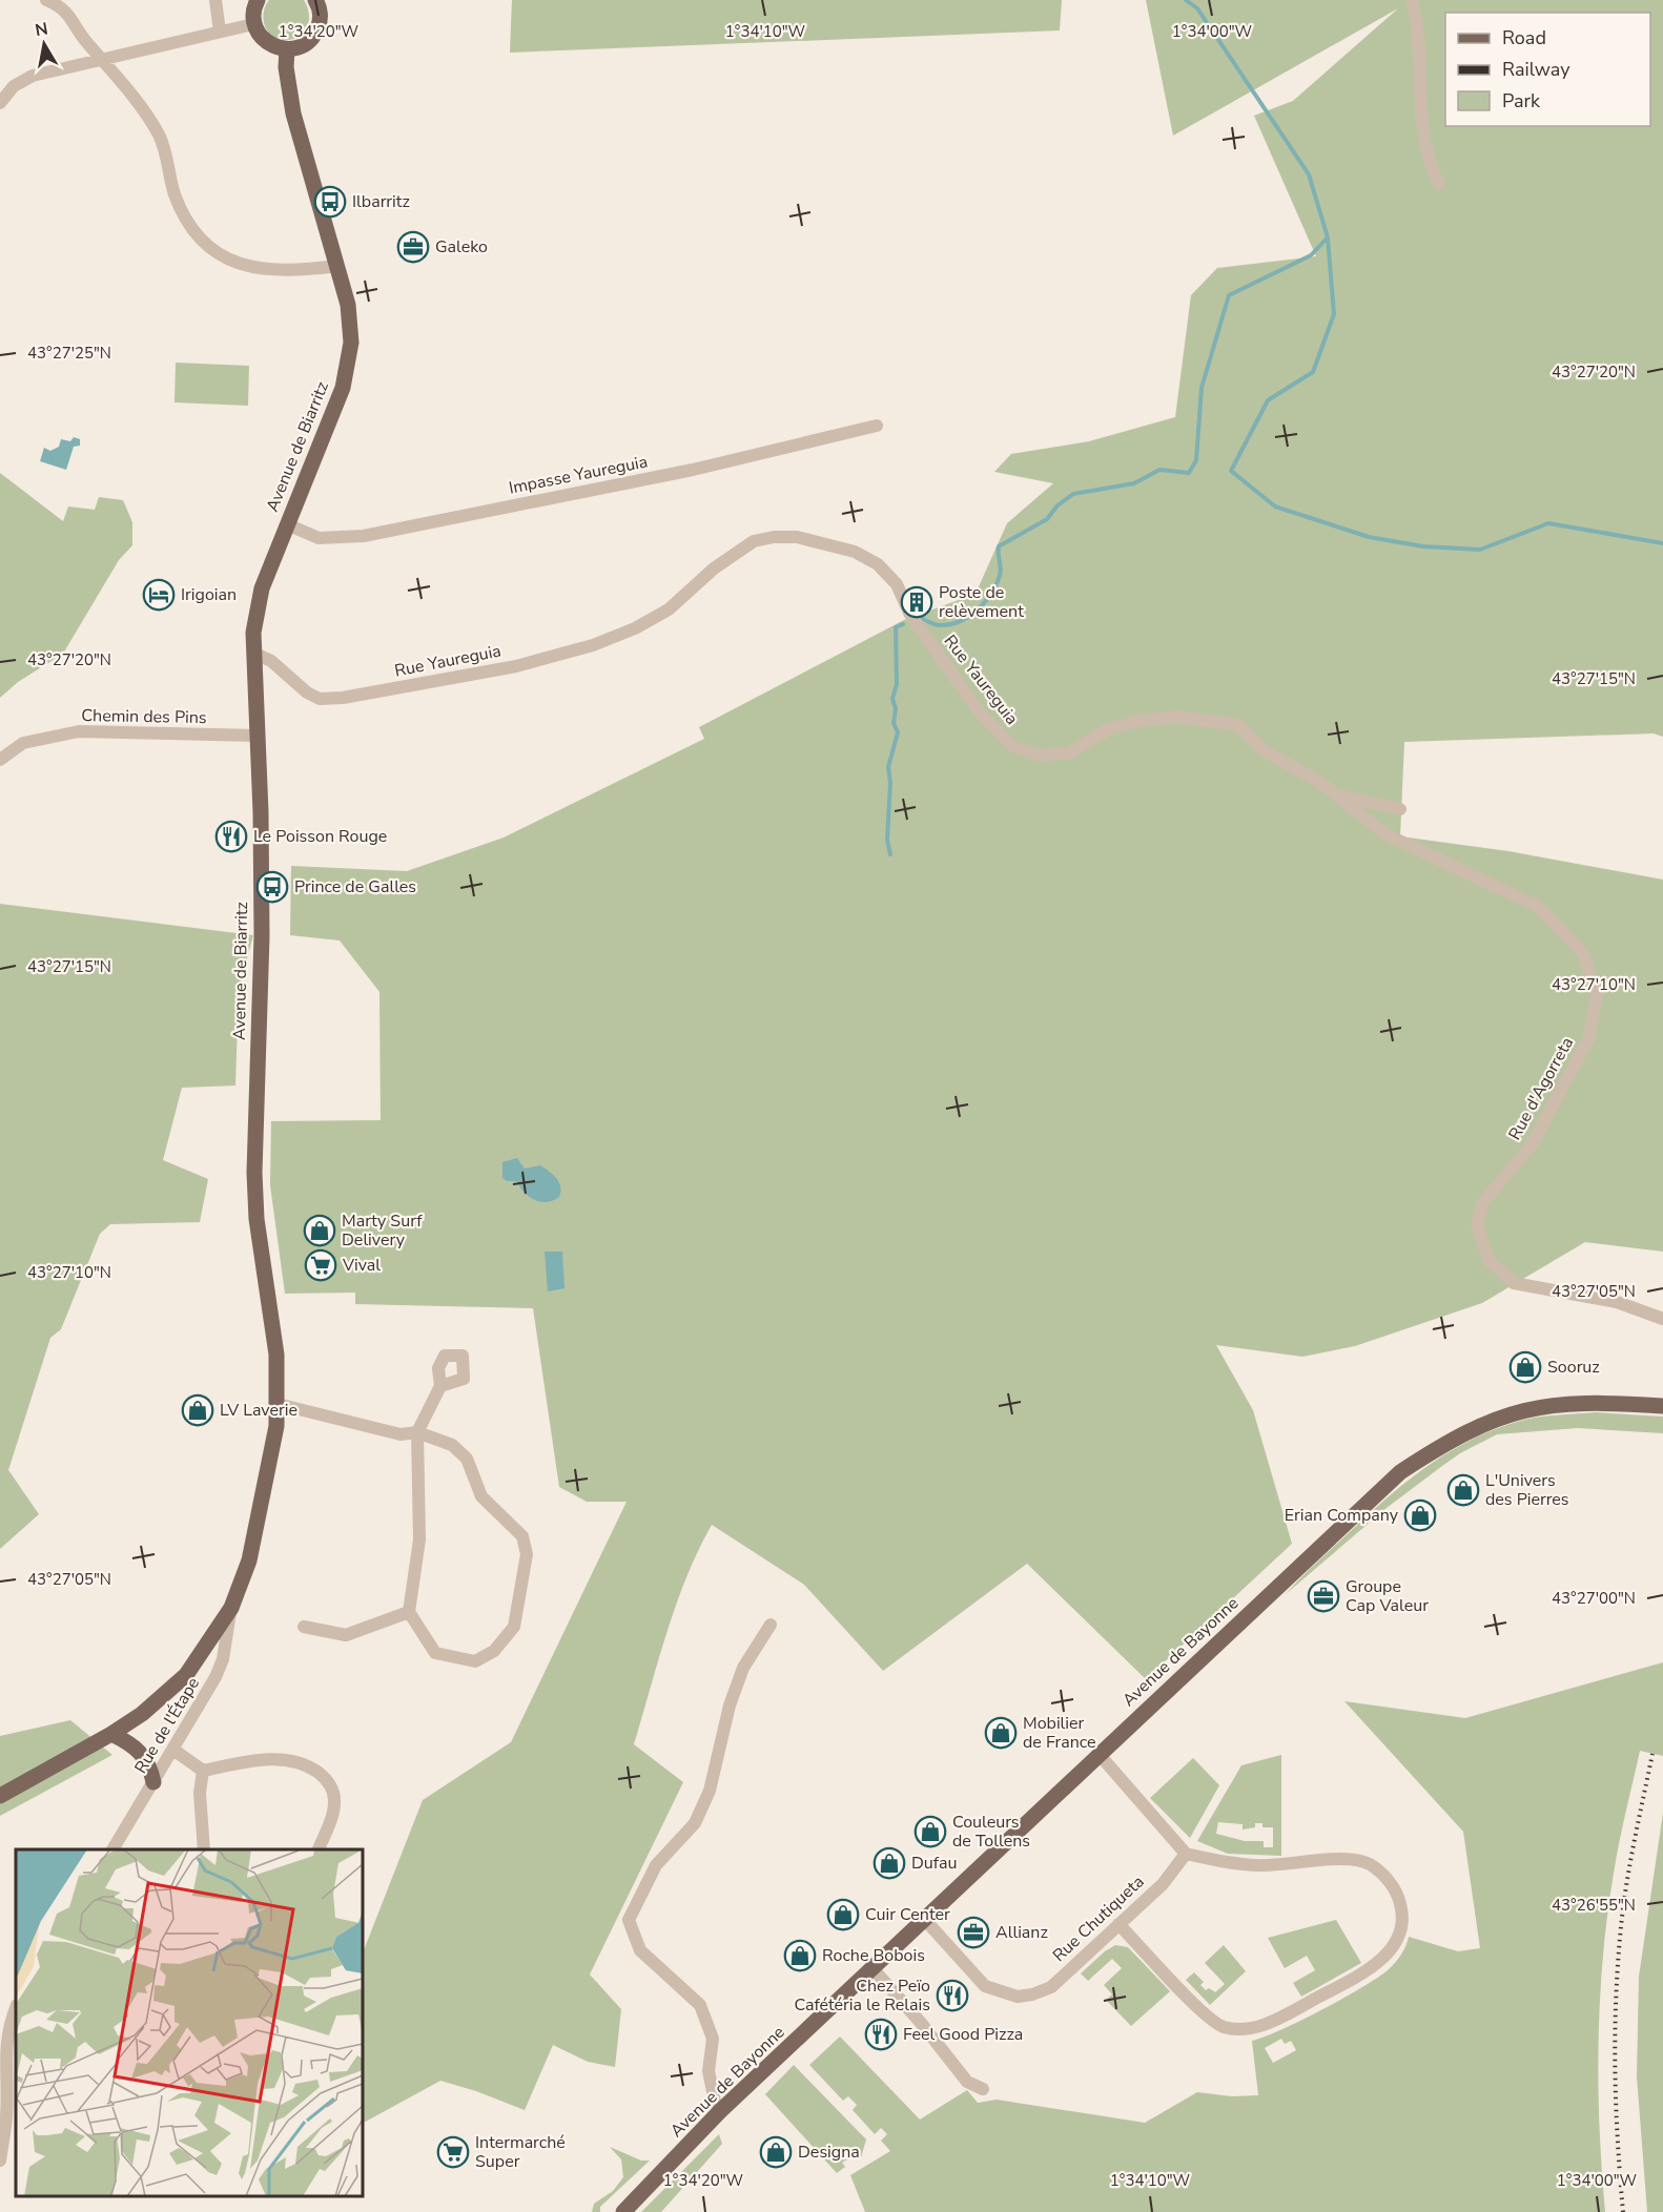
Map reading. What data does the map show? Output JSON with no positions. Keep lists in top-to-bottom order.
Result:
{
  "streets": {
    "main road": ["Avenue de Biarritz", "Avenue de Bayonne"],
    "street": [
      "Impasse Yaureguia",
      "Rue Yaureguia",
      "Chemin des Pins",
      "Rue d'Agorreta",
      "Rue de l'Étape",
      "Rue Chutiqueta"
    ]
  },
  "crossings": [
    ["Avenue de Biarritz", "Impasse Yaureguia"],
    ["Avenue de Biarritz", "Rue Yaureguia"],
    ["Avenue de Biarritz", "Chemin des Pins"],
    ["Avenue de Biarritz", "Rue de l'Étape"],
    ["Rue Yaureguia", "Rue d'Agorreta"],
    ["Avenue de Bayonne", "Rue Chutiqueta"]
  ],
  "places": {
    "bus stop": ["Ilbarritz", "Prince de Galles"],
    "office": ["Galeko", "Groupe Cap Valeur", "Allianz"],
    "hotel": ["Irigoian"],
    "building": ["Poste de relèvement"],
    "restaurant": ["Le Poisson Rouge", "Chez Peïo Cafétéria le Relais", "Feel Good Pizza"],
    "shop": [
      "Marty Surf Delivery",
      "Sooruz",
      "LV Laverie",
      "L'Univers des Pierres",
      "Erian Company",
      "Mobilier de France",
      "Couleurs de Tollens",
      "Dufau",
      "Cuir Center",
      "Roche Bobois",
      "Designa"
    ],
    "supermarket": ["Vival", "Intermarché Super"]
  },
  "legend": ["Road", "Railway", "Park"],
  "north": "top",
  "coordinates": [
    "1°34'20\"W",
    "1°34'10\"W",
    "1°34'00\"W",
    "43°27'25\"N",
    "43°27'20\"N",
    "43°27'15\"N",
    "43°27'10\"N",
    "43°27'05\"N",
    "43°27'00\"N",
    "43°26'55\"N"
  ]
}
